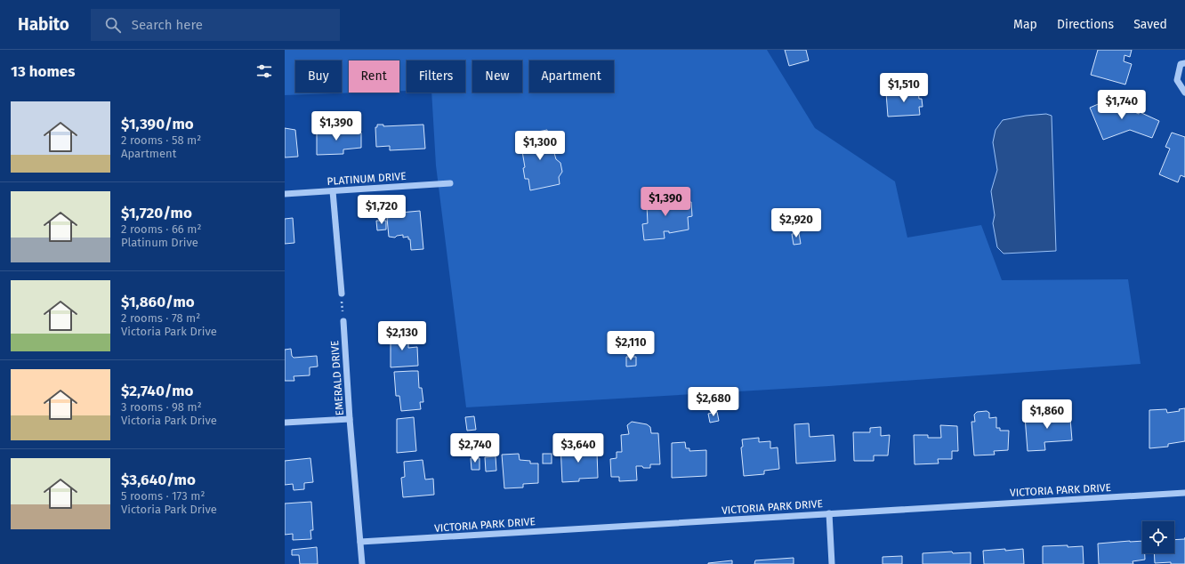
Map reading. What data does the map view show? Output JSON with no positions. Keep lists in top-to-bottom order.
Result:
{
  "streets": {
    "street": ["PLATINUM DRIVE", "EMERALD DRIVE", "VICTORIA PARK DRIVE"]
  },
  "crossings": [
    ["EMERALD DRIVE", "VICTORIA PARK DRIVE"]
  ],
  "page": {
    "header": "Habito",
    "search": "Search here",
    "nav": ["Map", "Directions", "Saved"],
    "heading": "13 homes",
    "chip": [
      "Buy",
      "Rent",
      "Filters",
      "New",
      "Apartment"
    ],
    "price": [
      "$1,510",
      "$1,740",
      "$1,390",
      "$1,300",
      "$1,390",
      "$1,720",
      "$2,920",
      "$2,130",
      "$2,110",
      "$2,680",
      "$1,860",
      "$2,740",
      "$3,640"
    ],
    "list": [
      {
        "name": "$1,390/mo",
        "note": "2 rooms · 58 m² · Apartment"
      },
      {
        "name": "$1,720/mo",
        "note": "2 rooms · 66 m² · Platinum Drive"
      },
      {
        "name": "$1,860/mo",
        "note": "2 rooms · 78 m² · Victoria Park Drive"
      },
      {
        "name": "$2,740/mo",
        "note": "3 rooms · 98 m² · Victoria Park Drive"
      },
      {
        "name": "$3,640/mo",
        "note": "5 rooms · 173 m² · Victoria Park Drive"
      }
    ]
  }
}
